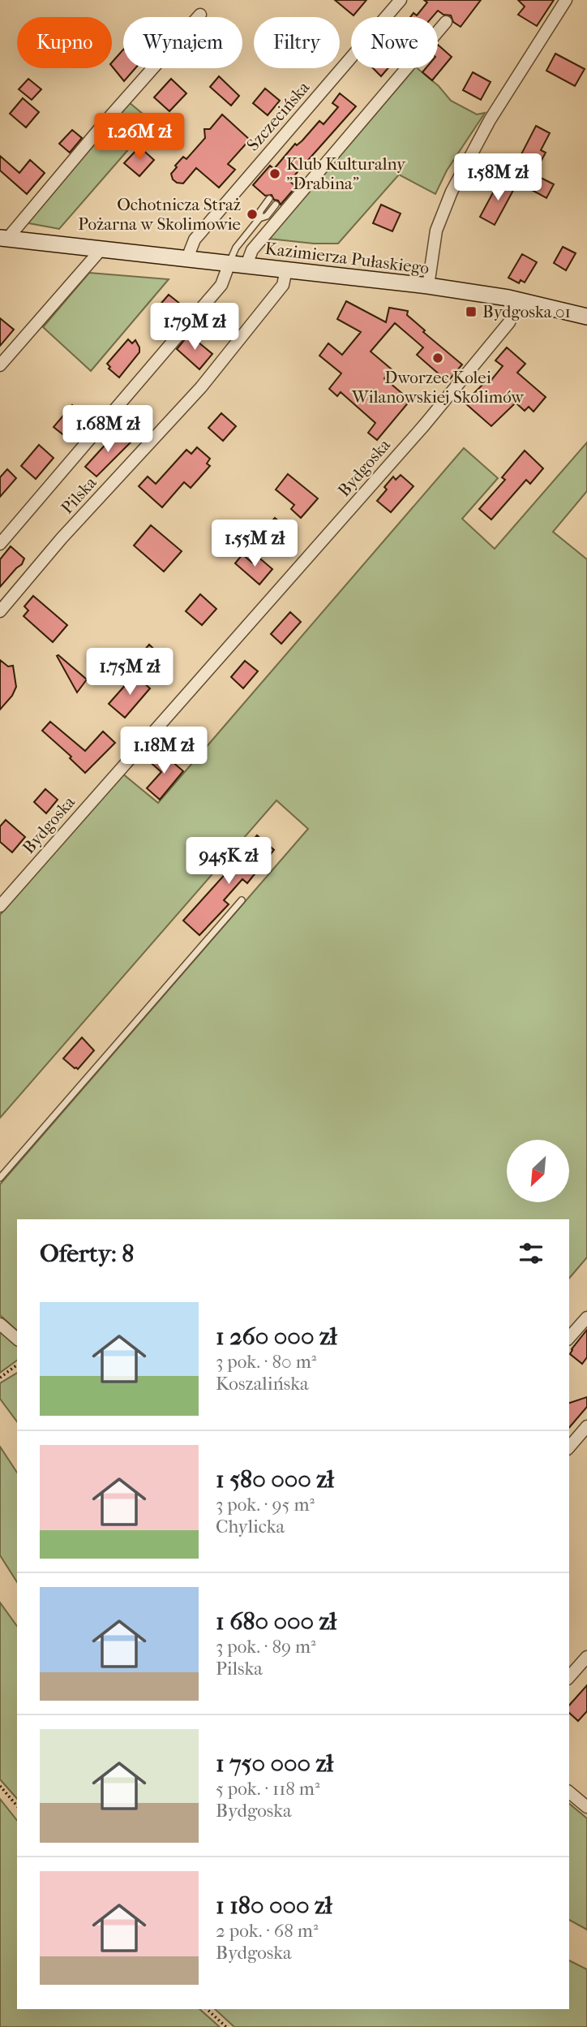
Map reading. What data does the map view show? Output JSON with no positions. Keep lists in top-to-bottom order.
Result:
{
  "streets": {
    "main road": ["Kazimierza Pułaskiego"],
    "street": ["Szczecińska", "Bydgoska", "Pilska"]
  },
  "crossings": [
    ["Szczecińska", "Kazimierza Pułaskiego"],
    ["Kazimierza Pułaskiego", "Bydgoska"],
    ["Kazimierza Pułaskiego", "Pilska"]
  ],
  "places": {
    "other": ["Klub Kulturalny \"Drabina\"", "Ochotnicza Straż Pożarna w Skolimowie", "Dworzec Kolei Wilanowskiej Skolimów"],
    "transit": ["Bydgoska 01"]
  },
  "north": "bottom left",
  "page": {
    "chip": [
      "Kupno",
      "Wynajem",
      "Filtry",
      "Nowe"
    ],
    "price": [
      "1.26M zł",
      "1.58M zł",
      "1.79M zł",
      "1.68M zł",
      "1.55M zł",
      "1.75M zł",
      "1.18M zł",
      "945K zł"
    ],
    "heading": "Oferty: 8",
    "list": [
      {
        "name": "1 260 000 zł",
        "note": "3 pok. · 80 m² · Koszalińska"
      },
      {
        "name": "1 580 000 zł",
        "note": "3 pok. · 95 m² · Chylicka"
      },
      {
        "name": "1 680 000 zł",
        "note": "3 pok. · 89 m² · Pilska"
      },
      {
        "name": "1 750 000 zł",
        "note": "5 pok. · 118 m² · Bydgoska"
      },
      {
        "name": "1 180 000 zł",
        "note": "2 pok. · 68 m² · Bydgoska"
      }
    ]
  }
}
